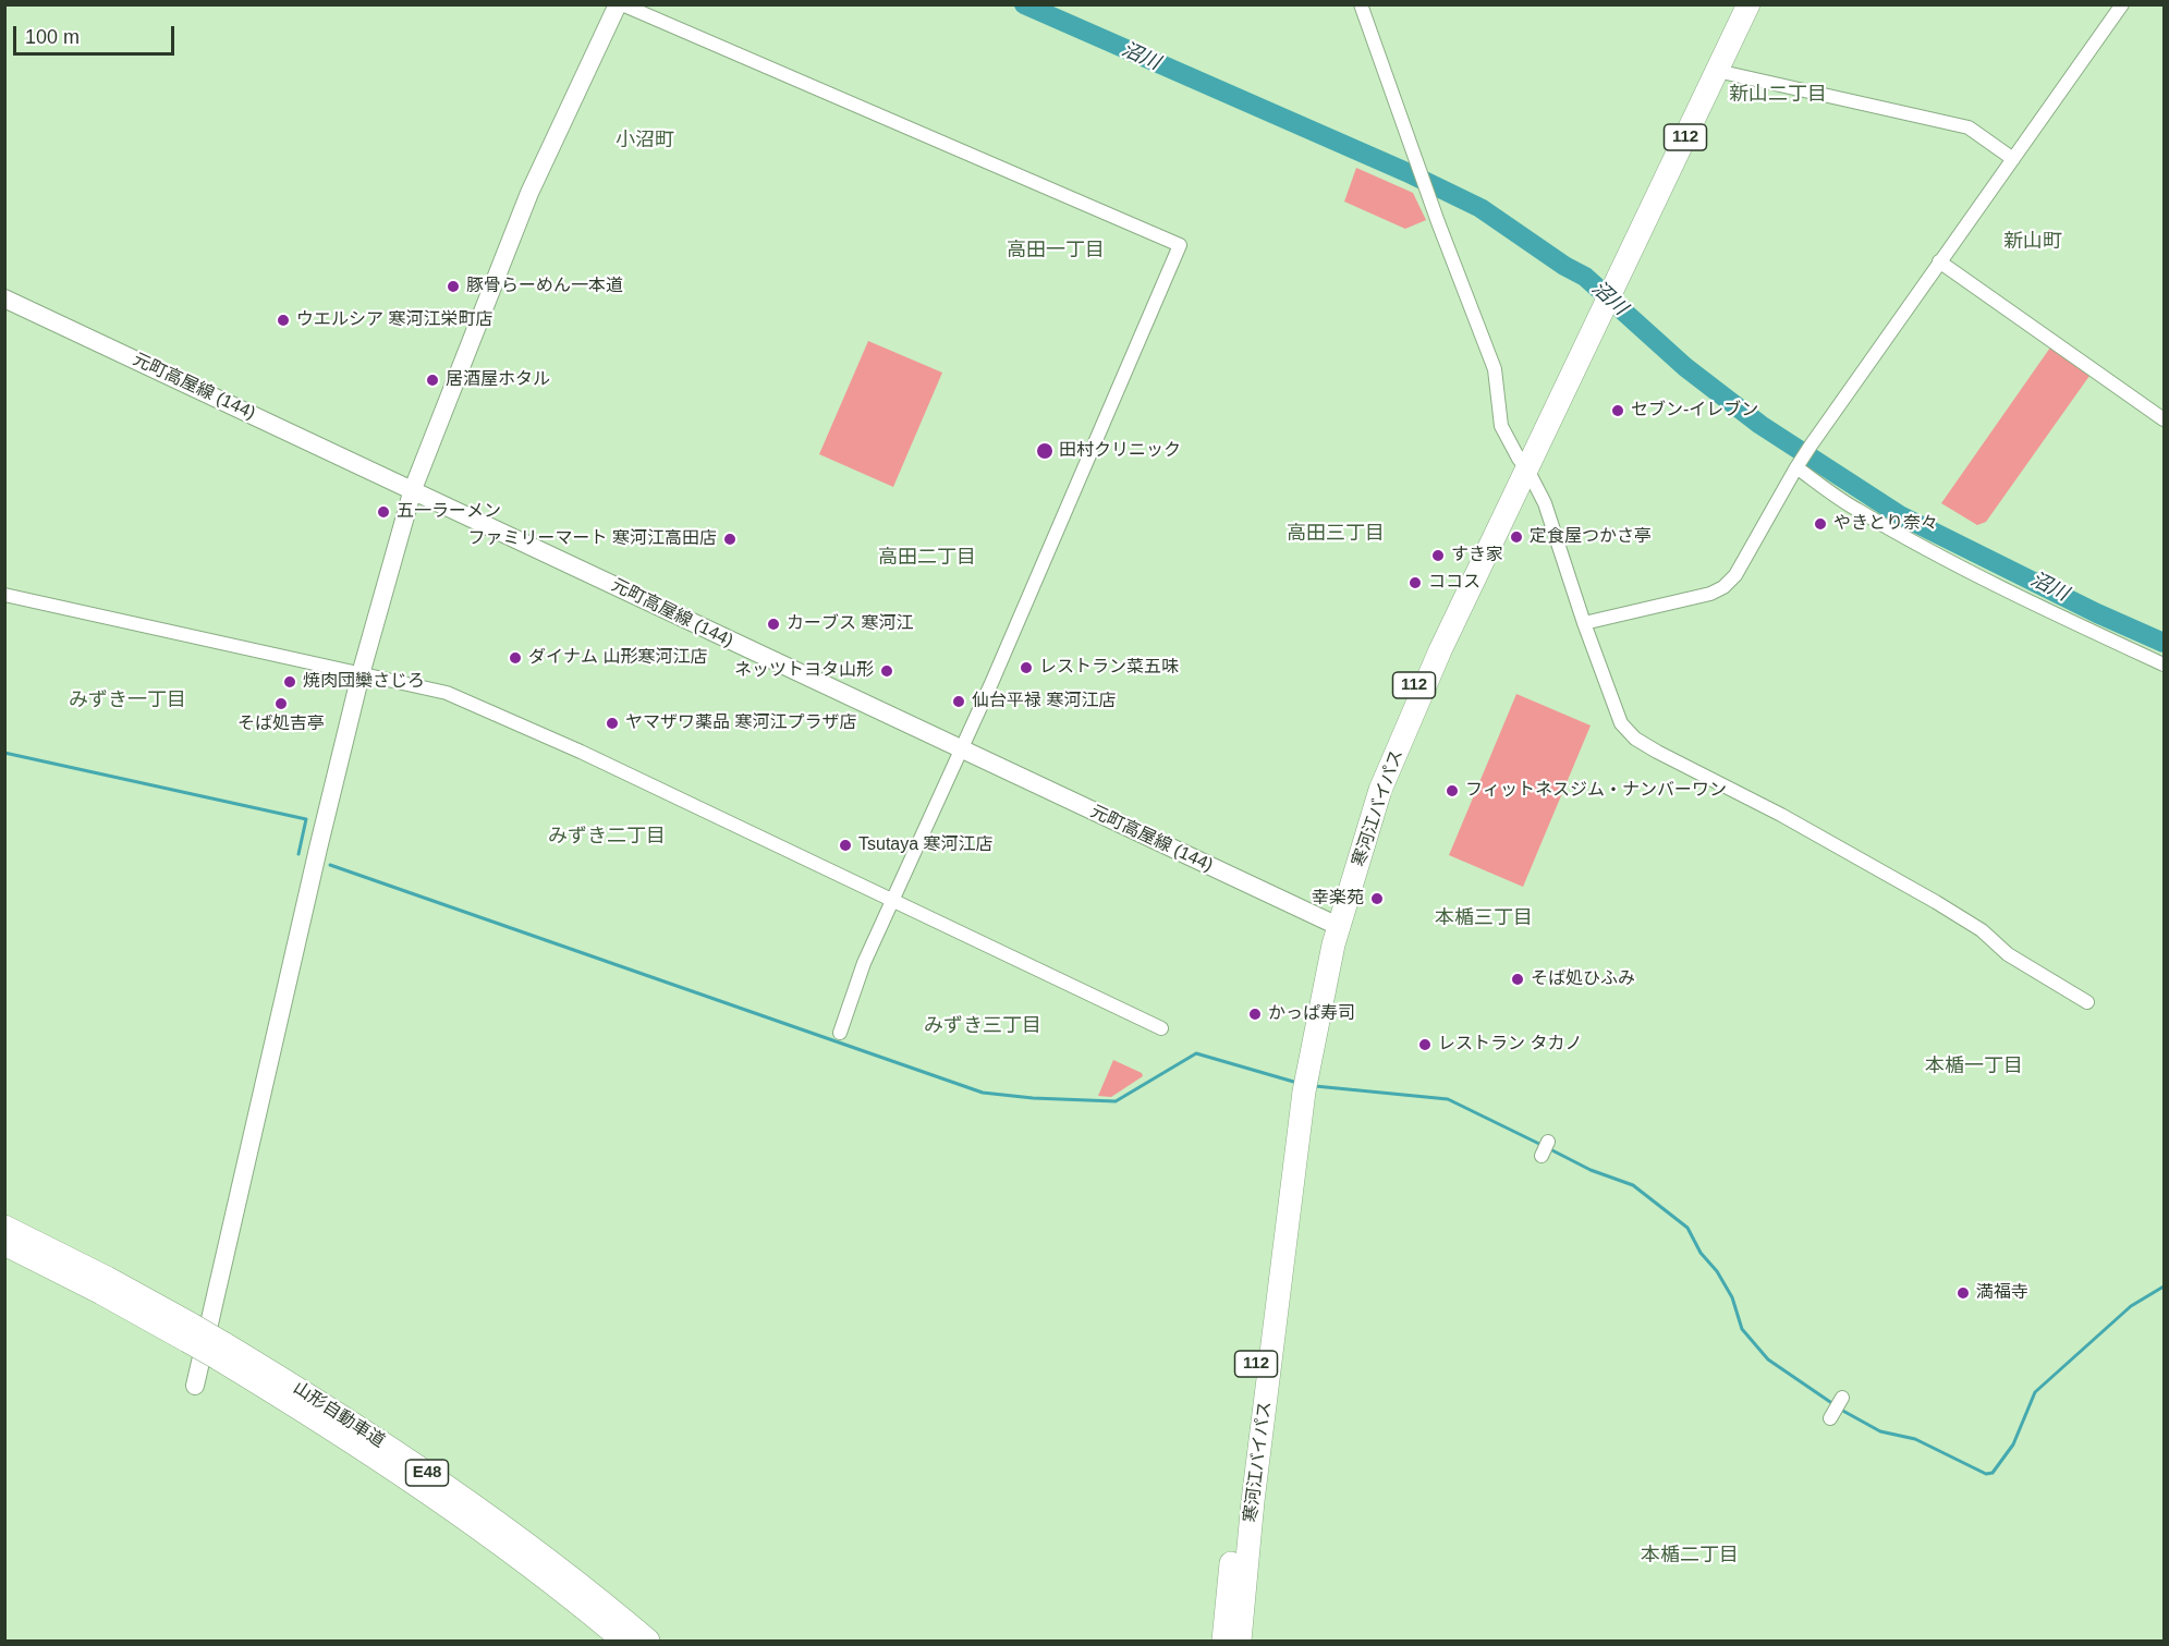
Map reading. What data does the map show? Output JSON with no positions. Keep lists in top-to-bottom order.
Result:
{
  "streets": {
    "highway": [
      "112",
      "寒河江バイパス",
      "山形自動車道",
      "E48"
    ],
    "main road": ["元町高屋線 (144)"]
  },
  "crossings": [
    ["元町高屋線 (144)", "寒河江バイパス"]
  ],
  "districts": [
    "新山二丁目",
    "小沼町",
    "新山町",
    "高田一丁目",
    "高田三丁目",
    "高田二丁目",
    "みずき一丁目",
    "みずき二丁目",
    "本楯三丁目",
    "みずき三丁目",
    "本楯一丁目",
    "本楯二丁目"
  ],
  "water": ["沼川"],
  "places": [
    "豚骨らーめん一本道",
    "ウエルシア 寒河江栄町店",
    "居酒屋ホタル",
    "セブン-イレブン",
    "田村クリニック",
    "五一ラーメン",
    "やきとり奈々",
    "定食屋つかさ亭",
    "ファミリーマート 寒河江高田店",
    "すき家",
    "ココス",
    "カーブス 寒河江",
    "ダイナム 山形寒河江店",
    "レストラン菜五味",
    "ネッツトヨタ山形",
    "焼肉団欒さじろ",
    "仙台平禄 寒河江店",
    "そば処吉亭",
    "ヤマザワ薬品 寒河江プラザ店",
    "フィットネスジム・ナンバーワン",
    "Tsutaya 寒河江店",
    "幸楽苑",
    "そば処ひふみ",
    "かっぱ寿司",
    "レストラン タカノ",
    "満福寺"
  ],
  "scale_bar": "100 m"
}
